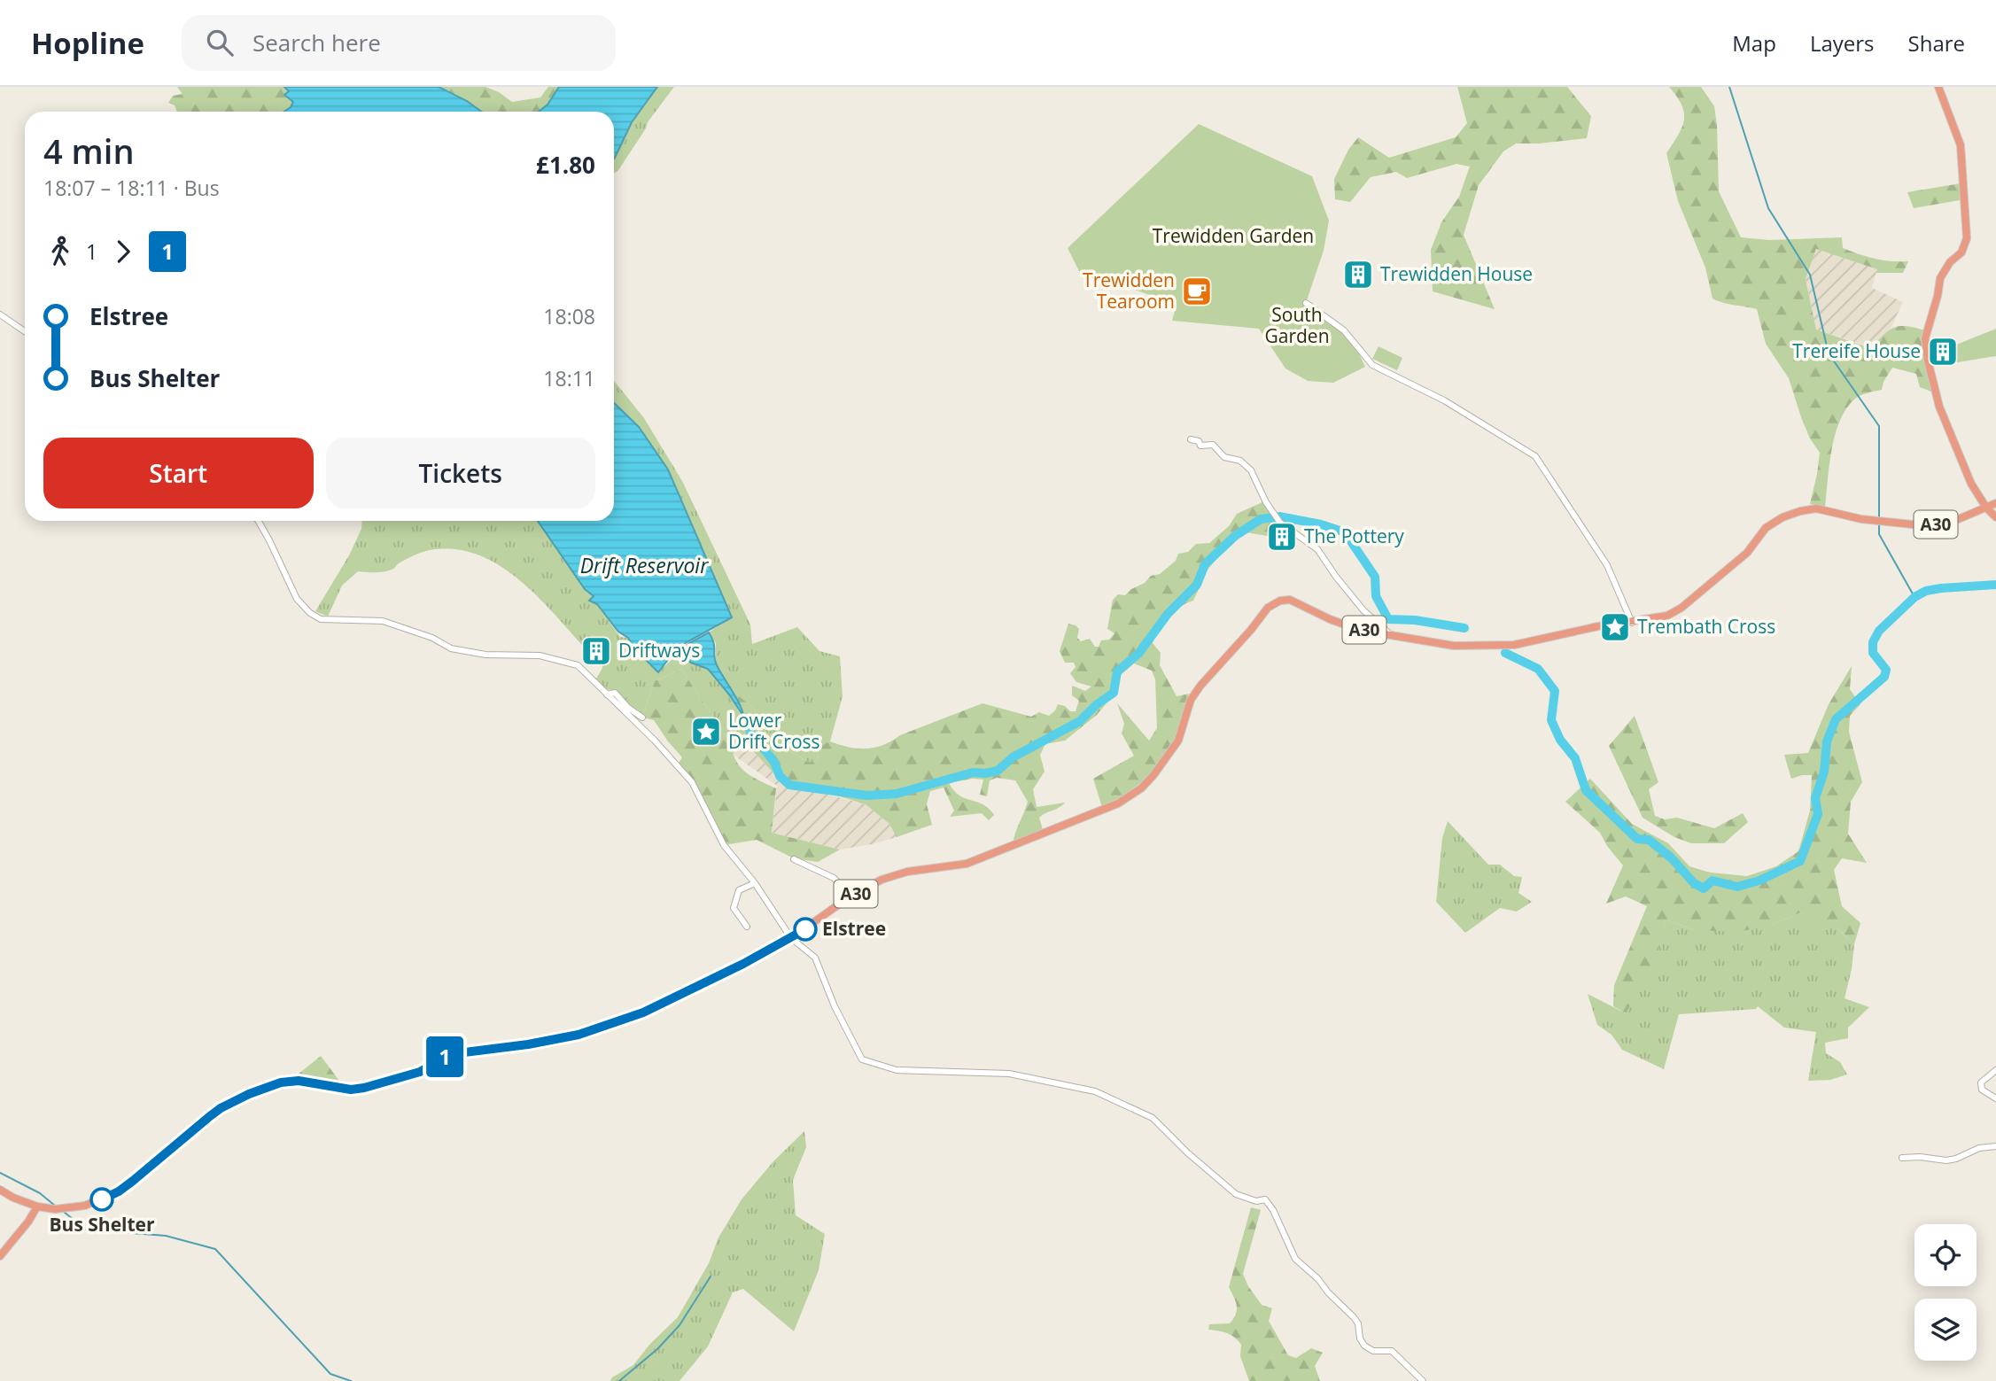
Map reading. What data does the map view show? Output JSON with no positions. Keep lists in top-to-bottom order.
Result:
{
  "streets": {
    "main road": ["A30"]
  },
  "water": ["Drift Reservoir"],
  "parks": ["Trewidden Garden", "South Garden"],
  "places": {
    "building": [
      "Trewidden House",
      "Trereife House",
      "The Pottery",
      "Driftways"
    ],
    "cafe": ["Trewidden Tearoom"],
    "place": ["Trembath Cross", "Lower Drift Cross"],
    "other": ["Elstree", "Bus Shelter"]
  },
  "lines": ["bus line 1"],
  "page": {
    "header": "Hopline",
    "search": "Search here",
    "nav": ["Map", "Layers", "Share"],
    "on_map": "1",
    "heading": ["4 min", "18:07 – 18:11 · Bus", "£1.80"],
    "legs": ["1", "1"],
    "list": [
      {
        "name": "Elstree",
        "value": "18:08"
      },
      {
        "name": "Bus Shelter",
        "value": "18:11"
      }
    ],
    "buttons": ["Start", "Tickets"]
  }
}
